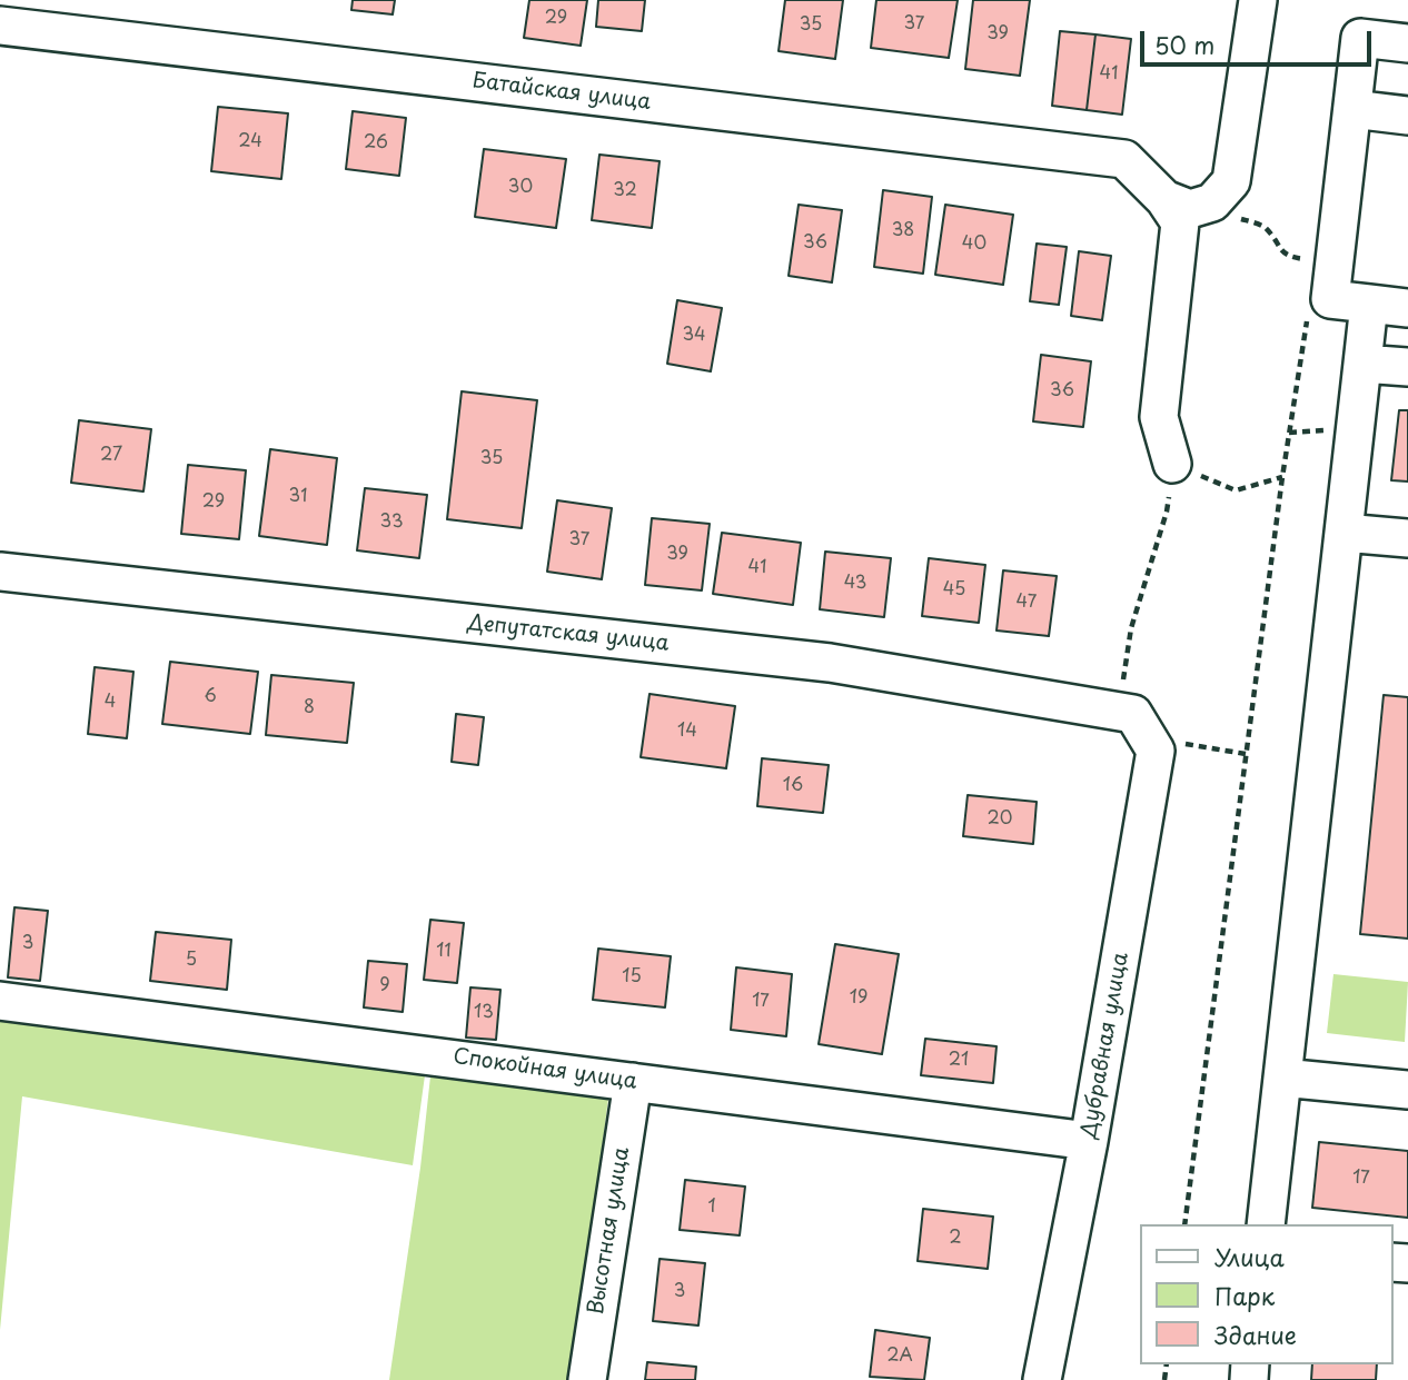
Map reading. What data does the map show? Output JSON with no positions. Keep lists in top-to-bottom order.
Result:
{
  "streets": {
    "street": [
      "Батайская улица",
      "Депутатская улица",
      "Дубравная улица",
      "Спокойная улица",
      "Высотная улица"
    ]
  },
  "crossings": [
    ["Депутатская улица", "Дубравная улица"],
    ["Дубравная улица", "Спокойная улица"],
    ["Спокойная улица", "Высотная улица"]
  ],
  "house_numbers": [
    "29",
    "37",
    "35",
    "39",
    "41",
    "24",
    "26",
    "30",
    "32",
    "38",
    "36",
    "40",
    "34",
    "36",
    "27",
    "35",
    "31",
    "29",
    "33",
    "37",
    "39",
    "41",
    "43",
    "45",
    "47",
    "6",
    "4",
    "8",
    "14",
    "16",
    "20",
    "3",
    "11",
    "5",
    "15",
    "9",
    "19",
    "17",
    "13",
    "21",
    "17",
    "1",
    "2",
    "3",
    "2А"
  ],
  "legend": ["Улица", "Парк", "Здание"],
  "scale_bar": "50 m"
}
